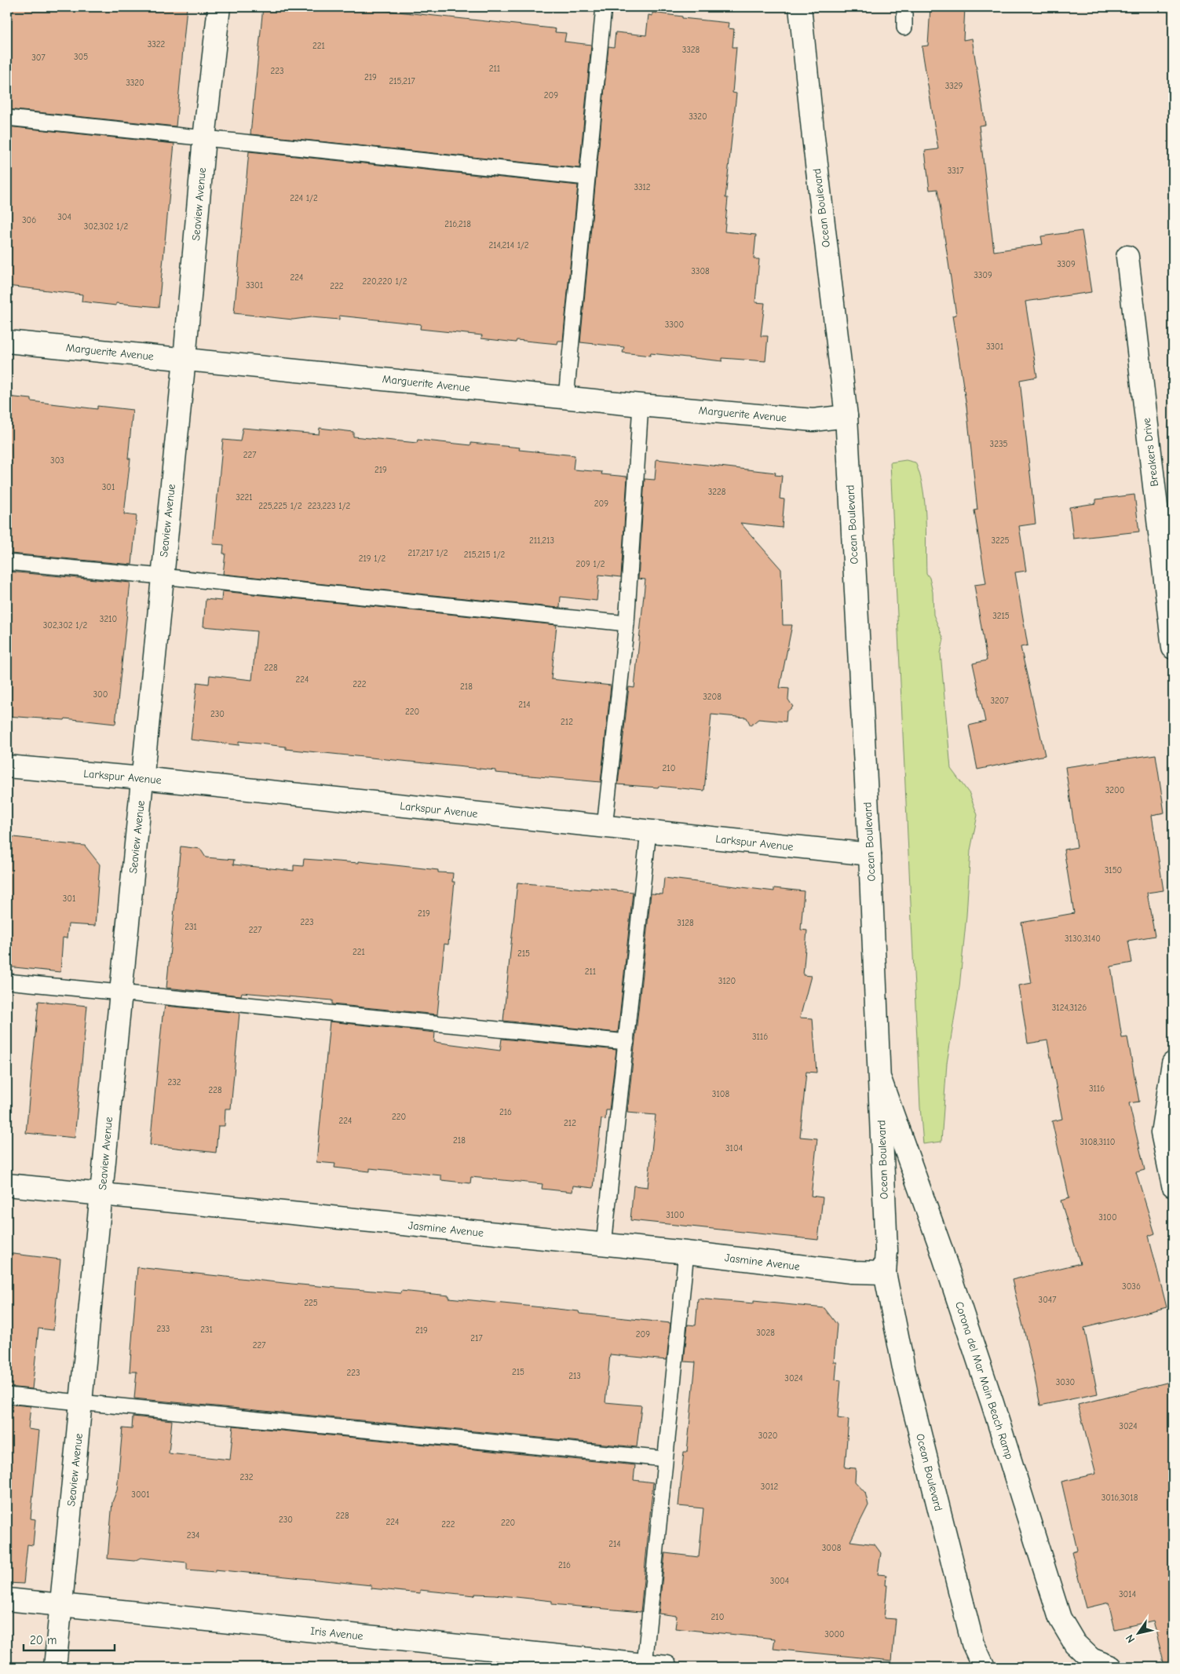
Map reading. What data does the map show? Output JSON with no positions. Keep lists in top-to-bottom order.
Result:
{
  "streets": {
    "street": [
      "Seaview Avenue",
      "Ocean Boulevard",
      "Marguerite Avenue",
      "Breakers Drive",
      "Larkspur Avenue",
      "Jasmine Avenue",
      "Corona del Mar Main Beach Ramp",
      "Iris Avenue"
    ]
  },
  "crossings": [
    ["Seaview Avenue", "Marguerite Avenue"],
    ["Seaview Avenue", "Larkspur Avenue"],
    ["Seaview Avenue", "Jasmine Avenue"],
    ["Seaview Avenue", "Iris Avenue"],
    ["Ocean Boulevard", "Marguerite Avenue"],
    ["Ocean Boulevard", "Larkspur Avenue"],
    ["Ocean Boulevard", "Jasmine Avenue"],
    ["Ocean Boulevard", "Corona del Mar Main Beach Ramp"]
  ],
  "house_numbers": [
    "3322",
    "221",
    "3328",
    "305",
    "307",
    "211",
    "223",
    "219",
    "215,217",
    "3320",
    "3329",
    "209",
    "3320",
    "3317",
    "3312",
    "224 1/2",
    "304",
    "306",
    "216,218",
    "302,302 1/2",
    "214,214 1/2",
    "3309",
    "3308",
    "3309",
    "224",
    "220,220 1/2",
    "3301",
    "222",
    "3300",
    "3301",
    "3235",
    "227",
    "303",
    "219",
    "301",
    "3228",
    "3221",
    "209",
    "225,225 1/2",
    "223,223 1/2",
    "211,213",
    "3225",
    "217,217 1/2",
    "215,215 1/2",
    "219 1/2",
    "209 1/2",
    "3215",
    "3210",
    "302,302 1/2",
    "228",
    "224",
    "222",
    "218",
    "300",
    "3208",
    "3207",
    "214",
    "220",
    "230",
    "212",
    "210",
    "3200",
    "3150",
    "301",
    "219",
    "223",
    "3128",
    "231",
    "227",
    "3130,3140",
    "221",
    "215",
    "211",
    "3120",
    "3124,3126",
    "3116",
    "232",
    "3116",
    "228",
    "3108",
    "216",
    "220",
    "224",
    "212",
    "218",
    "3108,3110",
    "3104",
    "3100",
    "3100",
    "3036",
    "3047",
    "225",
    "233",
    "231",
    "219",
    "3028",
    "209",
    "217",
    "227",
    "215",
    "223",
    "213",
    "3024",
    "3030",
    "3024",
    "3020",
    "232",
    "3012",
    "3001",
    "3016,3018",
    "228",
    "230",
    "224",
    "220",
    "222",
    "234",
    "214",
    "3008",
    "216",
    "3004",
    "3014",
    "210",
    "3000"
  ],
  "scale_bar": "20 m",
  "north": "bottom left"
}
